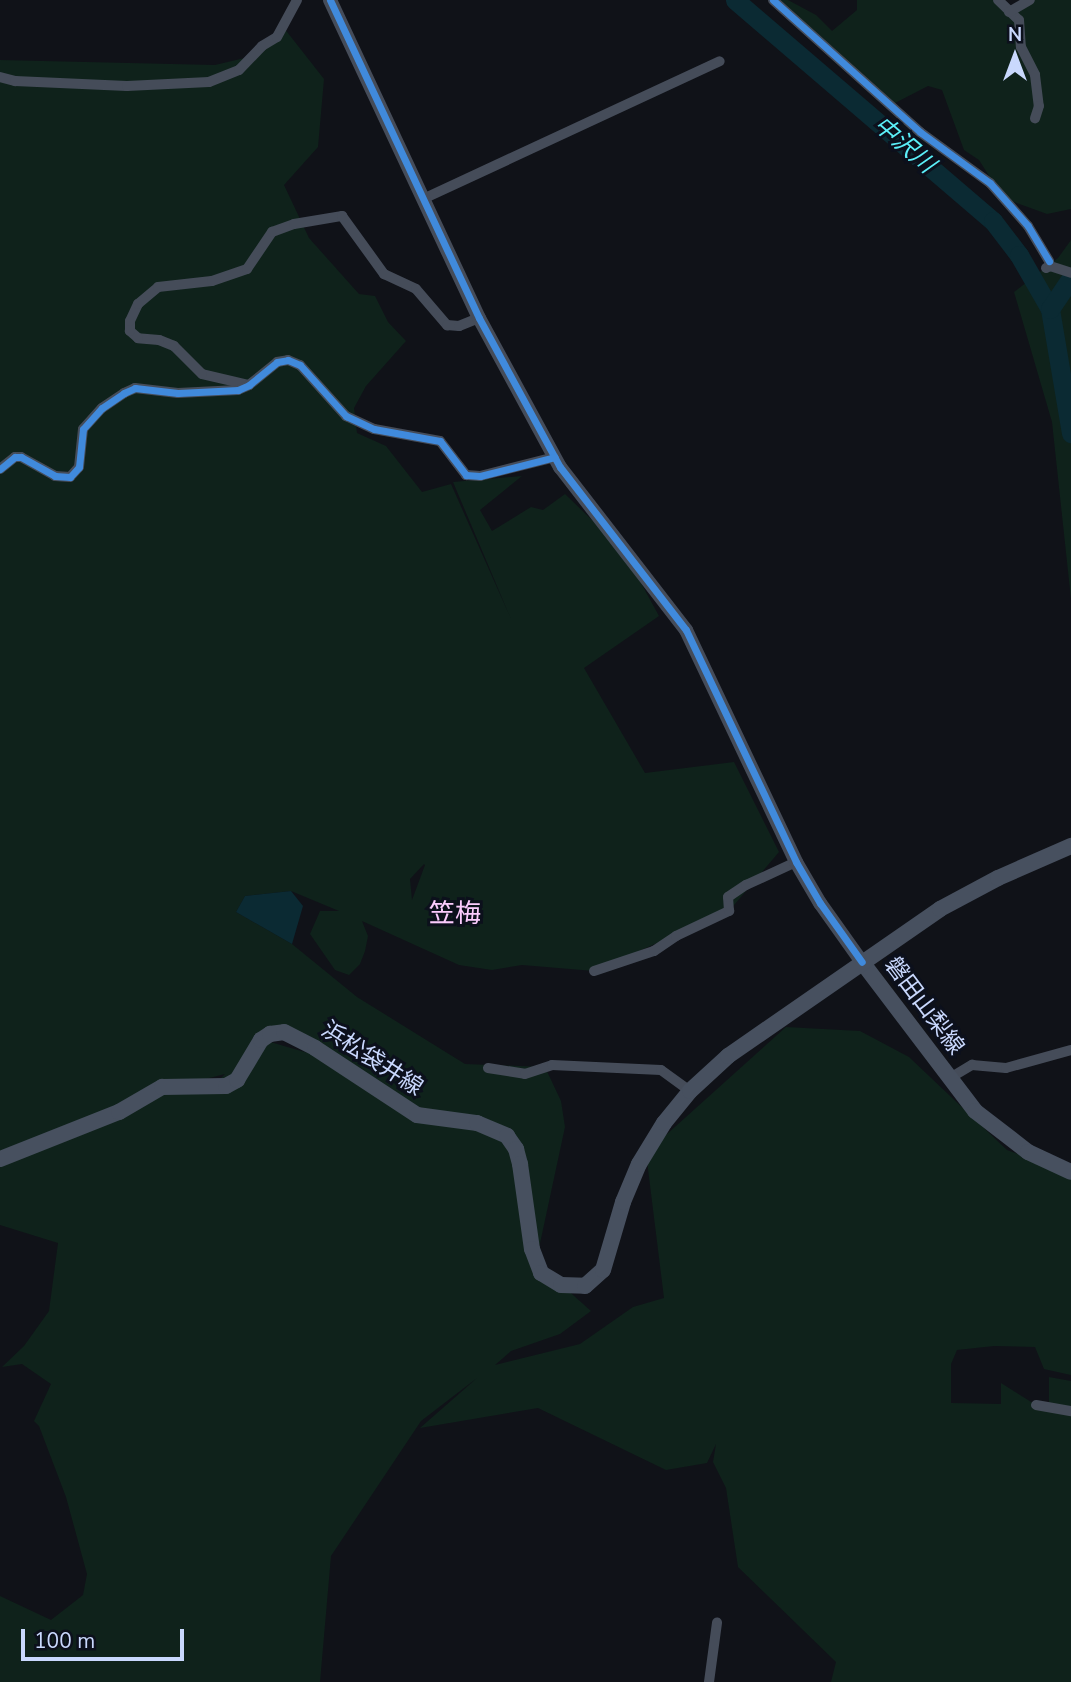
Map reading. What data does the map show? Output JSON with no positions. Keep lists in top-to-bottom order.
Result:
{
  "streets": {
    "main road": ["磐田山梨線", "浜松袋井線"]
  },
  "crossings": [
    ["磐田山梨線", "浜松袋井線"]
  ],
  "districts": ["笠梅"],
  "water": ["中沢川"],
  "scale_bar": "100 m",
  "north": "top"
}
